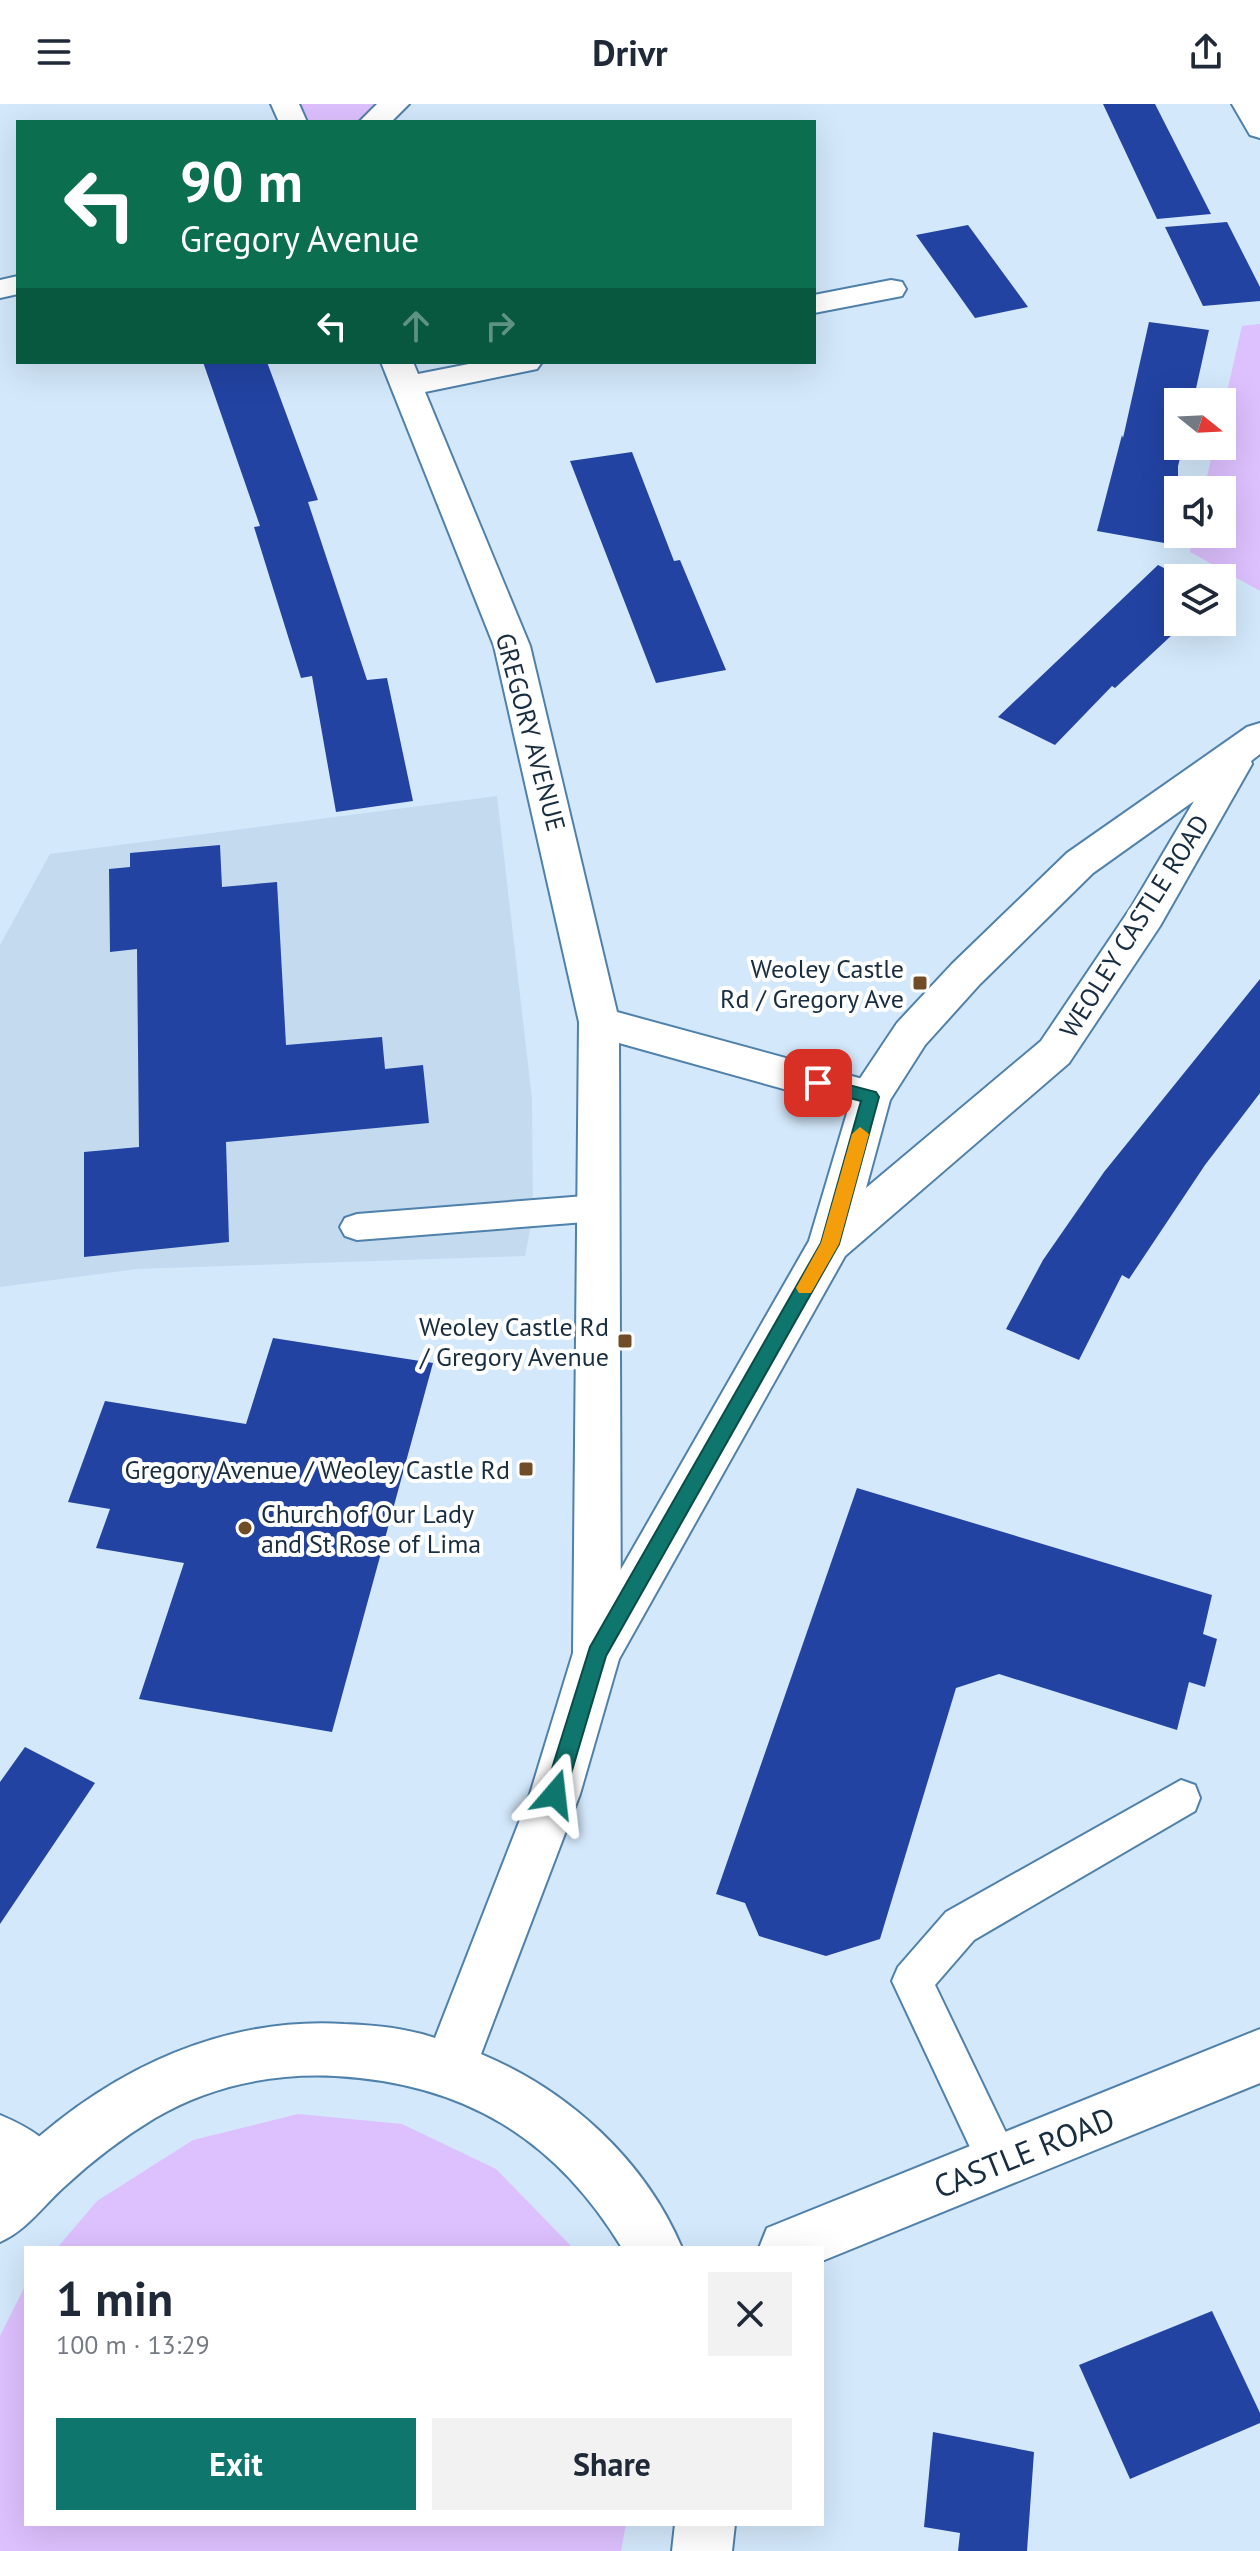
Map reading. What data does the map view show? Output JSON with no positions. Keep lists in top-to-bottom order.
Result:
{
  "streets": {
    "street": ["GREGORY AVENUE", "WEOLEY CASTLE ROAD", "CASTLE ROAD"]
  },
  "crossings": [
    ["GREGORY AVENUE", "WEOLEY CASTLE ROAD"]
  ],
  "places": {
    "transit": ["Weoley Castle Rd / Gregory Ave", "Weoley Castle Rd / Gregory Avenue", "Gregory Avenue / Weoley Castle Rd"],
    "other": ["Church of Our Lady and St Rose of Lima"]
  },
  "north": "right",
  "page": {
    "header": "Drivr",
    "turn": ["90 m", "Gregory Avenue"],
    "heading": ["1 min", "100 m · 13:29"],
    "buttons": ["Exit", "Share"]
  }
}
